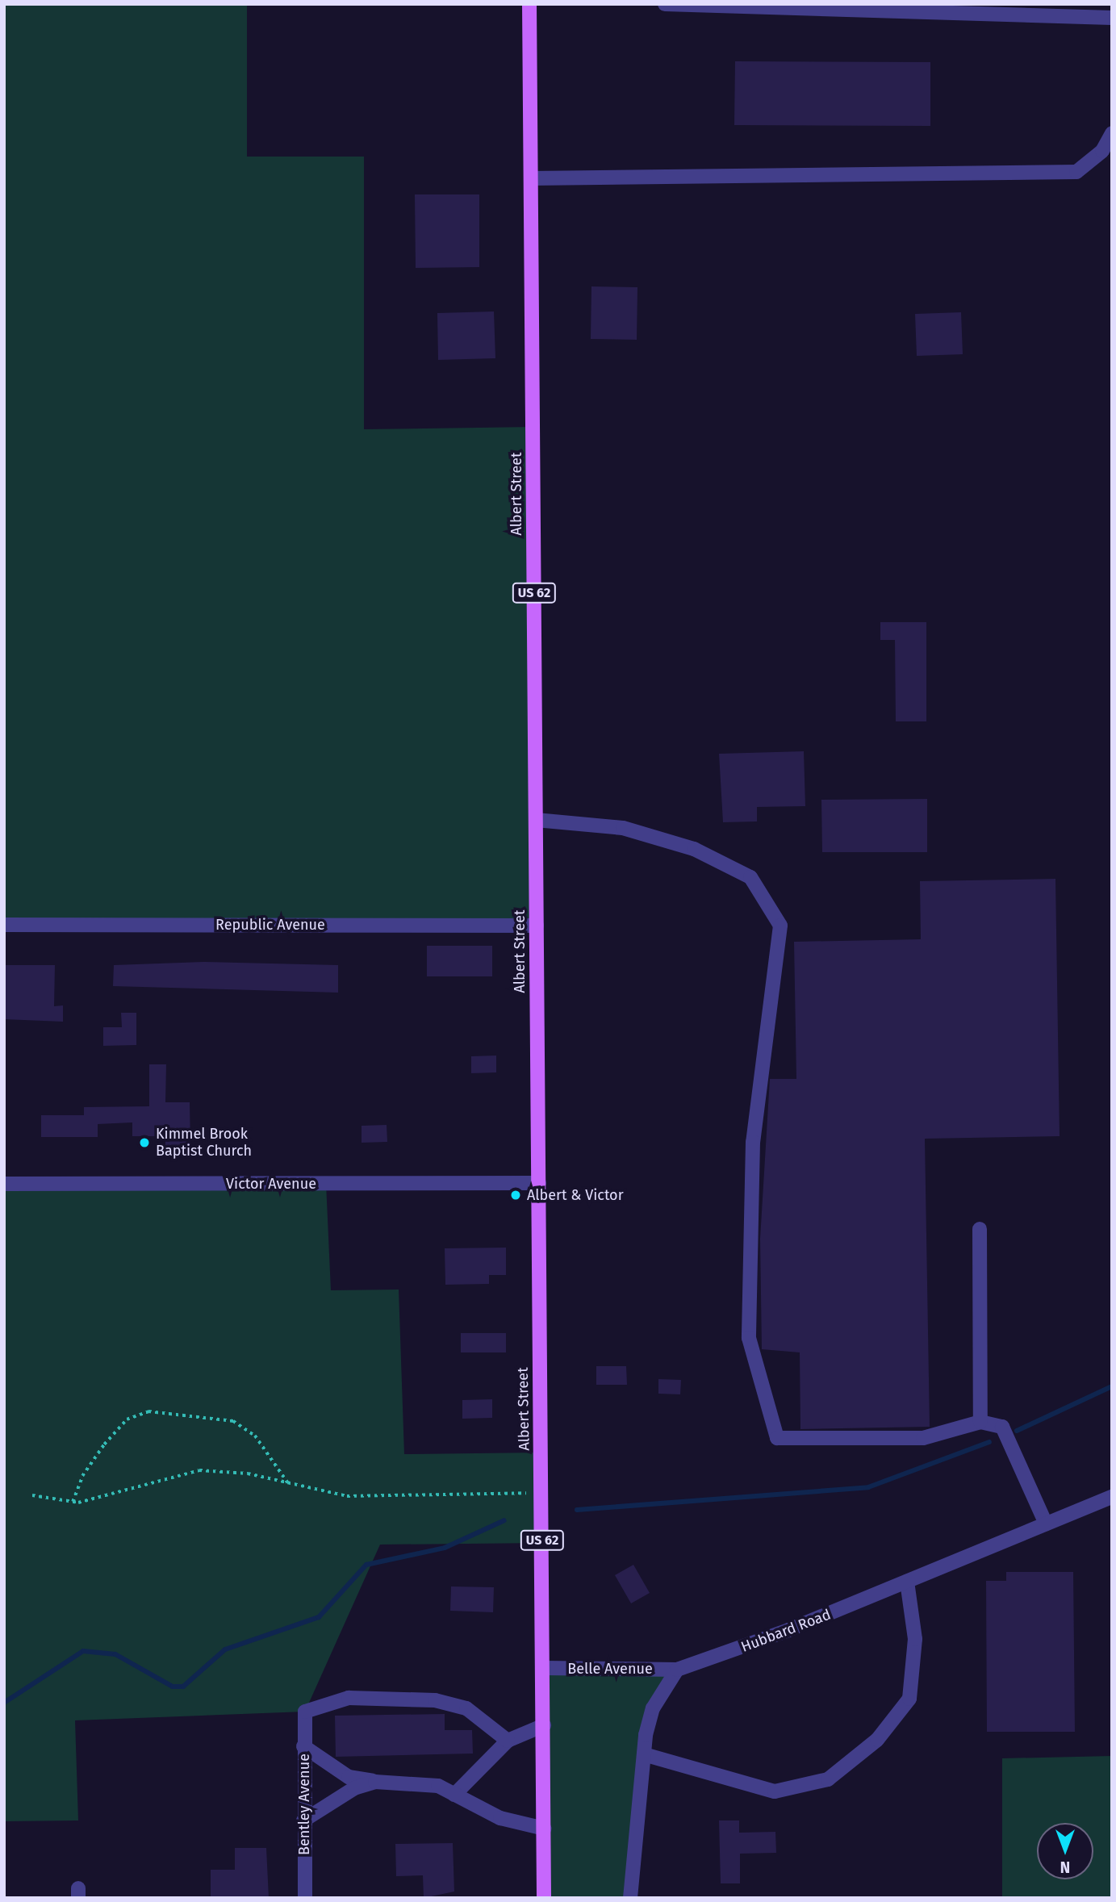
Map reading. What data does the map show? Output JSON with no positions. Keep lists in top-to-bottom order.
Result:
{
  "streets": {
    "main road": ["Albert Street", "US 62"],
    "street": [
      "Republic Avenue",
      "Victor Avenue",
      "Hubbard Road",
      "Belle Avenue",
      "Bentley Avenue"
    ]
  },
  "crossings": [
    ["Albert Street", "Republic Avenue"],
    ["Albert Street", "Victor Avenue"],
    ["Albert Street", "Belle Avenue"],
    ["Hubbard Road", "Belle Avenue"]
  ],
  "places": ["Kimmel Brook Baptist Church", "Albert & Victor"],
  "north": "bottom"
}
